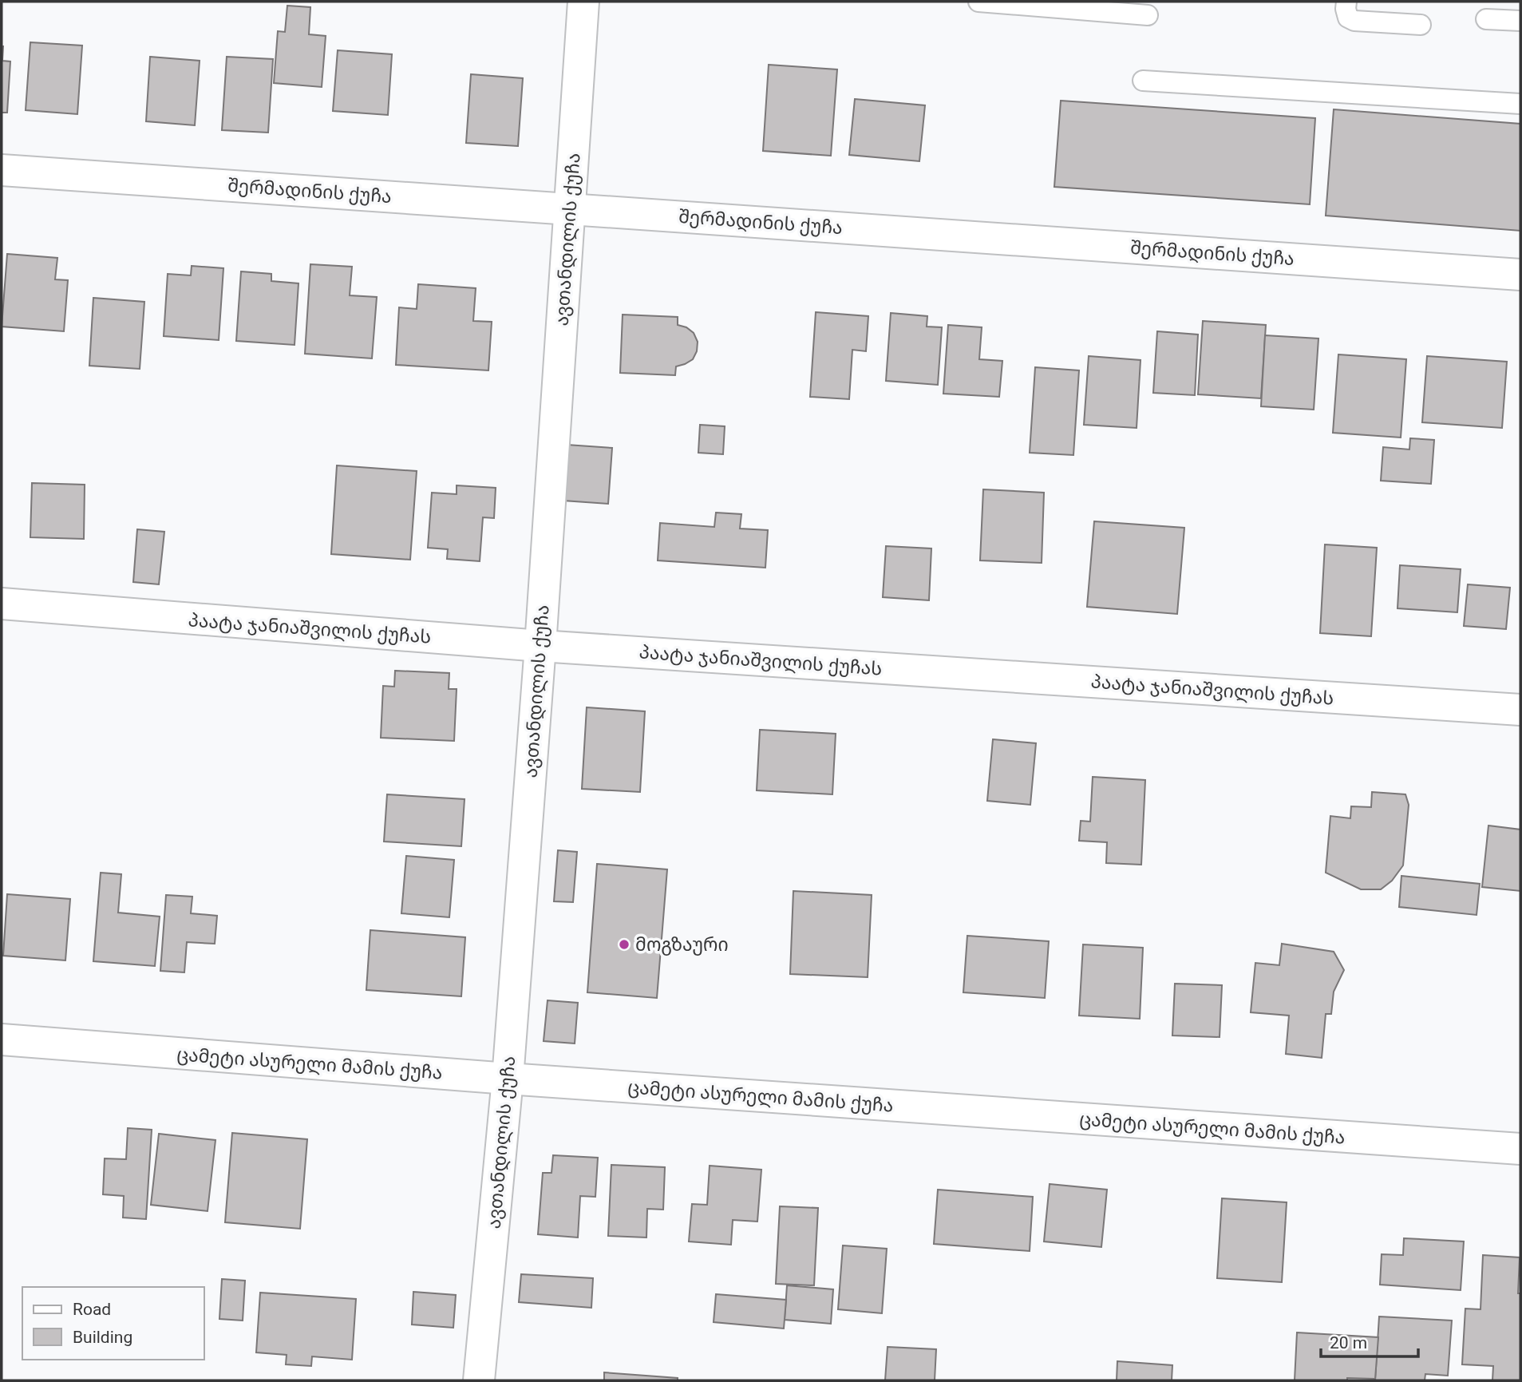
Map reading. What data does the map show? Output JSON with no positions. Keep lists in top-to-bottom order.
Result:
{
  "streets": {
    "street": [
      "შერმადინის ქუჩა",
      "ავთანდილის ქუჩა",
      "პაატა ჯანიაშვილის ქუჩას",
      "ცამეტი ასურელი მამის ქუჩა"
    ]
  },
  "crossings": [
    ["შერმადინის ქუჩა", "ავთანდილის ქუჩა"],
    ["ავთანდილის ქუჩა", "პაატა ჯანიაშვილის ქუჩას"],
    ["ავთანდილის ქუჩა", "ცამეტი ასურელი მამის ქუჩა"]
  ],
  "places": ["მოგზაური"],
  "legend": ["Road", "Building"],
  "scale_bar": "20 m"
}
